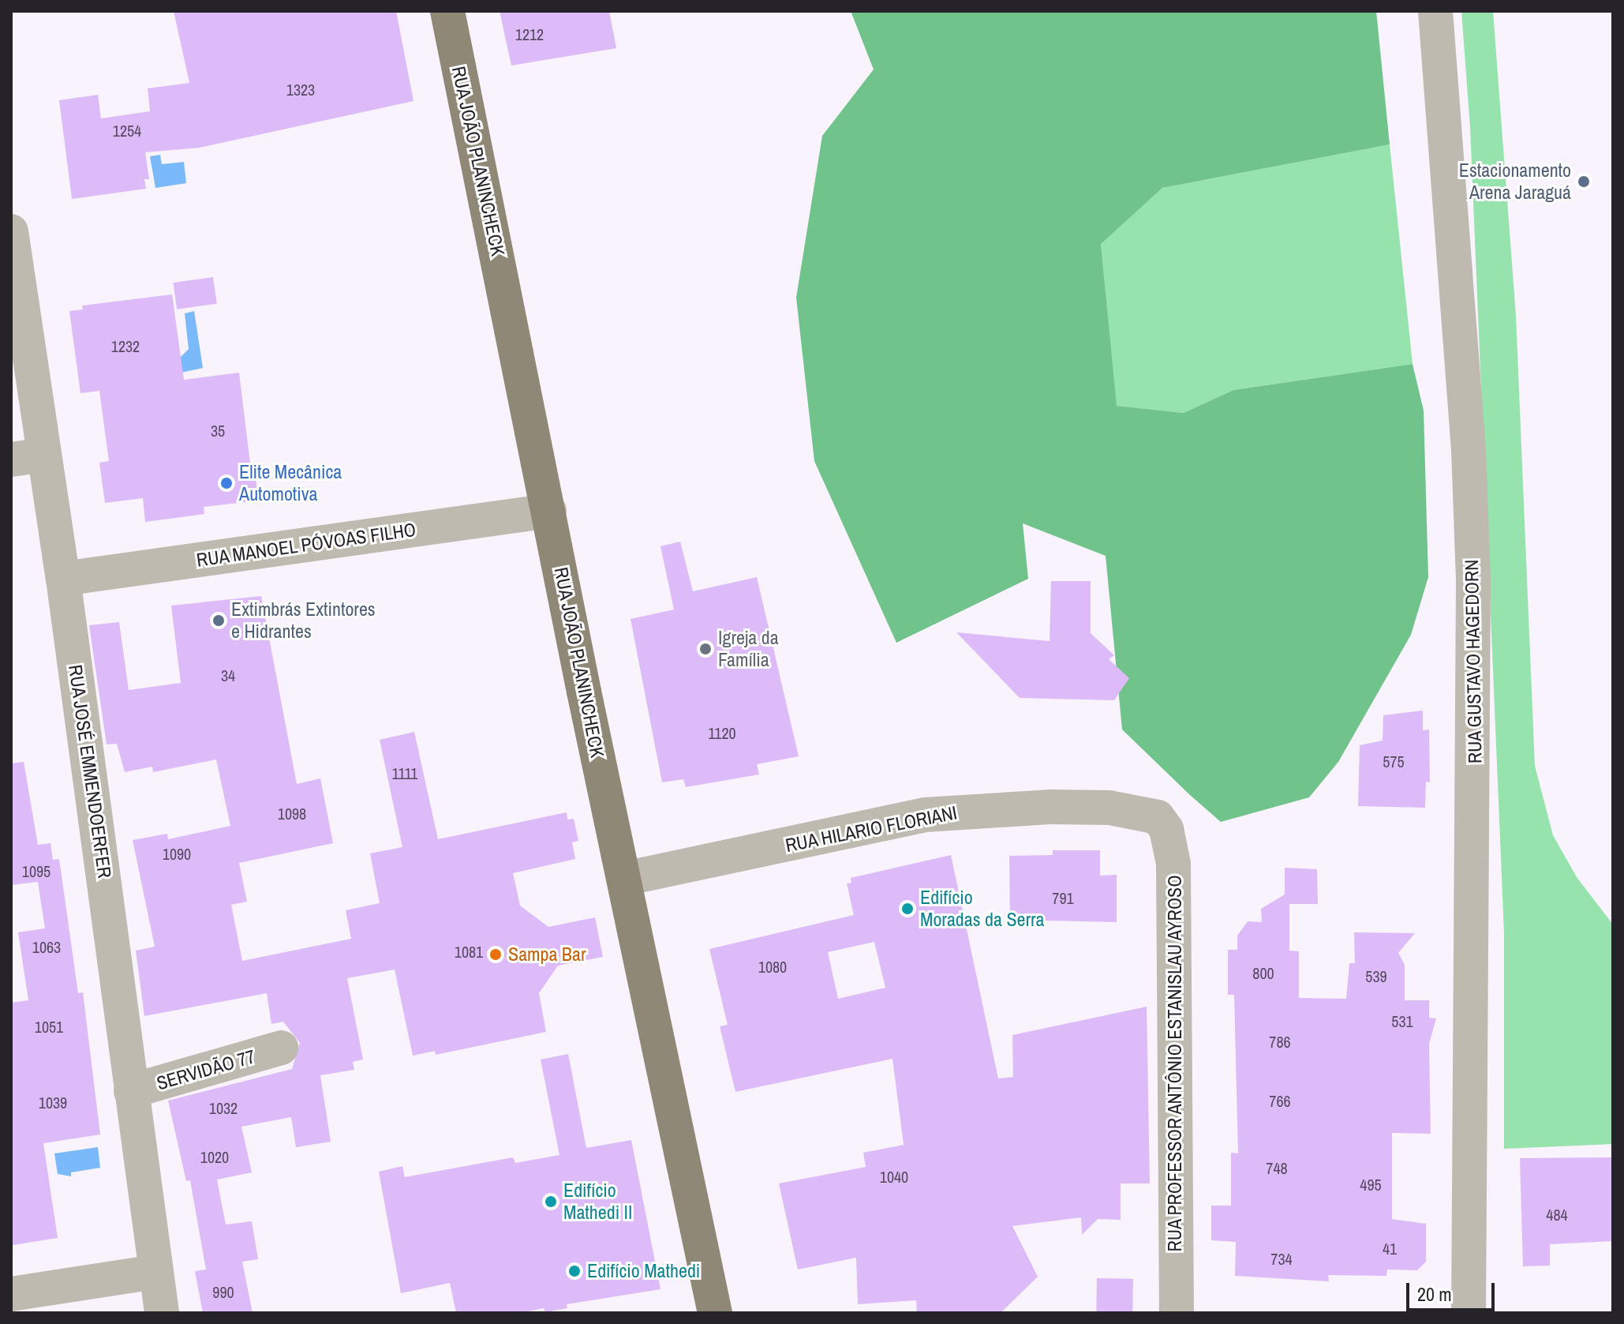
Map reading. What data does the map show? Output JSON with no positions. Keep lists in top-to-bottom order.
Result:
{
  "streets": {
    "main road": ["RUA JOÃO PLANINCHECK"],
    "street": [
      "RUA MANOEL PÓVOAS FILHO",
      "RUA GUSTAVO HAGEDORN",
      "RUA JOSÉ EMMENDOERFER",
      "RUA HILARIO FLORIANI",
      "RUA PROFESSOR ANTÔNIO ESTANISLAU AYROSO",
      "SERVIDÃO 77"
    ]
  },
  "crossings": [
    ["RUA JOÃO PLANINCHECK", "RUA MANOEL PÓVOAS FILHO"],
    ["RUA JOÃO PLANINCHECK", "RUA HILARIO FLORIANI"],
    ["RUA MANOEL PÓVOAS FILHO", "RUA JOSÉ EMMENDOERFER"],
    ["RUA JOSÉ EMMENDOERFER", "SERVIDÃO 77"],
    ["RUA HILARIO FLORIANI", "RUA PROFESSOR ANTÔNIO ESTANISLAU AYROSO"]
  ],
  "places": [
    "Estacionamento Arena Jaraguá",
    "Elite Mecânica Automotiva",
    "Extimbrás Extintores e Hidrantes",
    "Igreja da Família",
    "Edifício Moradas da Serra",
    "Sampa Bar",
    "Edifício Mathedi II",
    "Edifício Mathedi"
  ],
  "house_numbers": [
    "1212",
    "1323",
    "1254",
    "1232",
    "35",
    "34",
    "1120",
    "575",
    "1111",
    "1098",
    "1090",
    "1095",
    "791",
    "1063",
    "1081",
    "1080",
    "800",
    "539",
    "531",
    "1051",
    "786",
    "766",
    "1039",
    "1032",
    "1020",
    "748",
    "1040",
    "495",
    "484",
    "41",
    "734",
    "990"
  ],
  "scale_bar": "20 m"
}
